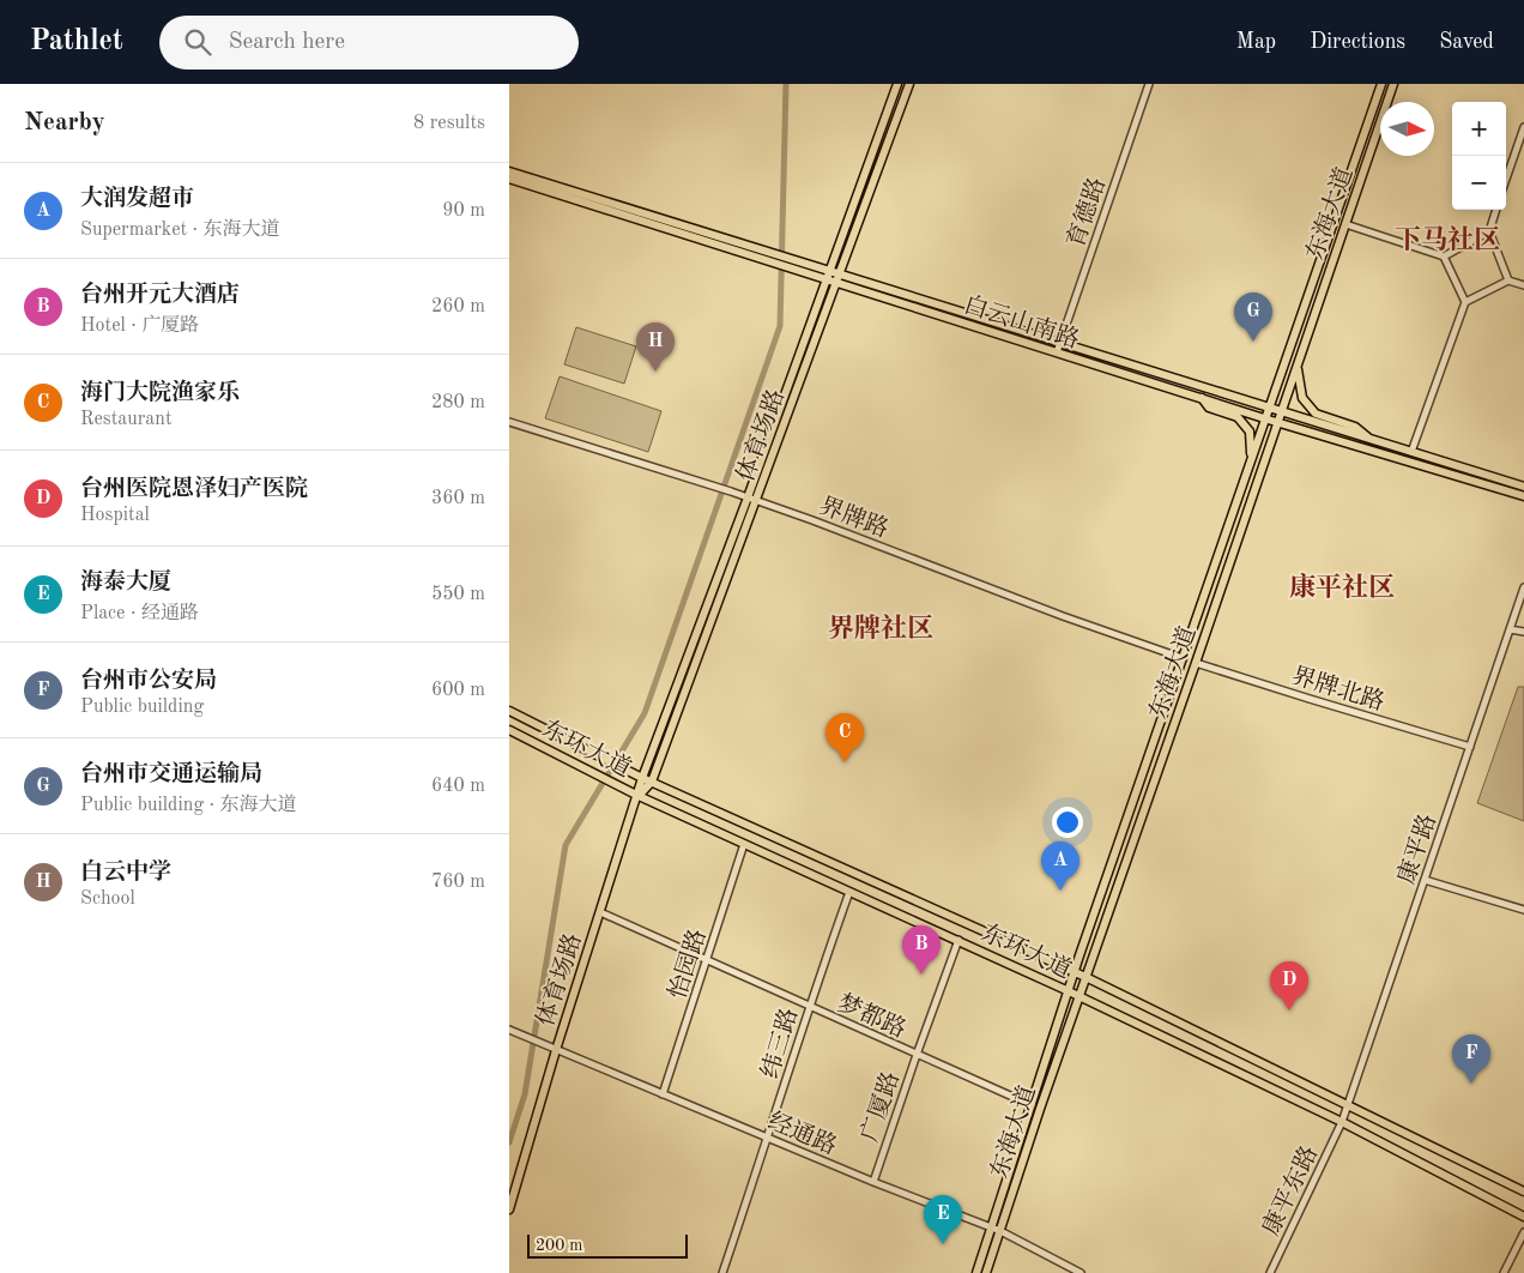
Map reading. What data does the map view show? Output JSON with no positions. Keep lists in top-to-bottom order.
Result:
{
  "streets": {
    "main road": [
      "东海大道",
      "白云山南路",
      "体育场路",
      "东环大道"
    ],
    "street": [
      "育德路",
      "界牌路",
      "界牌北路",
      "康平路",
      "怡园路",
      "梦都路",
      "纬三路",
      "广厦路",
      "经通路",
      "康平东路"
    ]
  },
  "crossings": [
    ["育德路", "白云山南路"],
    ["东海大道", "白云山南路"],
    ["东海大道", "界牌路"],
    ["东海大道", "界牌北路"],
    ["东海大道", "东环大道"],
    ["东海大道", "梦都路"],
    ["东海大道", "经通路"],
    ["白云山南路", "体育场路"],
    ["体育场路", "界牌路"],
    ["体育场路", "东环大道"],
    ["体育场路", "梦都路"],
    ["体育场路", "经通路"],
    ["界牌北路", "康平路"],
    ["东环大道", "康平路"],
    ["东环大道", "怡园路"],
    ["东环大道", "纬三路"],
    ["东环大道", "广厦路"],
    ["东环大道", "康平东路"],
    ["康平路", "康平东路"],
    ["怡园路", "梦都路"],
    ["怡园路", "经通路"],
    ["梦都路", "纬三路"],
    ["梦都路", "广厦路"],
    ["纬三路", "经通路"],
    ["广厦路", "经通路"]
  ],
  "districts": ["下马社区", "康平社区", "界牌社区"],
  "scale_bar": "200 m",
  "north": "right",
  "page": {
    "header": "Pathlet",
    "search": "Search here",
    "nav": ["Map", "Directions", "Saved"],
    "heading": ["Nearby", "8 results"],
    "map_buttons": ["+", "−"],
    "list": [
      {
        "mark": "A",
        "name": "大润发超市",
        "note": "Supermarket · 东海大道",
        "value": "90 m"
      },
      {
        "mark": "B",
        "name": "台州开元大酒店",
        "note": "Hotel · 广厦路",
        "value": "260 m"
      },
      {
        "mark": "C",
        "name": "海门大院渔家乐",
        "note": "Restaurant",
        "value": "280 m"
      },
      {
        "mark": "D",
        "name": "台州医院恩泽妇产医院",
        "note": "Hospital",
        "value": "360 m"
      },
      {
        "mark": "E",
        "name": "海泰大厦",
        "note": "Place · 经通路",
        "value": "550 m"
      },
      {
        "mark": "F",
        "name": "台州市公安局",
        "note": "Public building",
        "value": "600 m"
      },
      {
        "mark": "G",
        "name": "台州市交通运输局",
        "note": "Public building · 东海大道",
        "value": "640 m"
      },
      {
        "mark": "H",
        "name": "白云中学",
        "note": "School",
        "value": "760 m"
      }
    ],
    "pins": [
      "G",
      "H",
      "C",
      "A",
      "B",
      "D",
      "F",
      "E"
    ],
    "scale": "200 m"
  }
}
